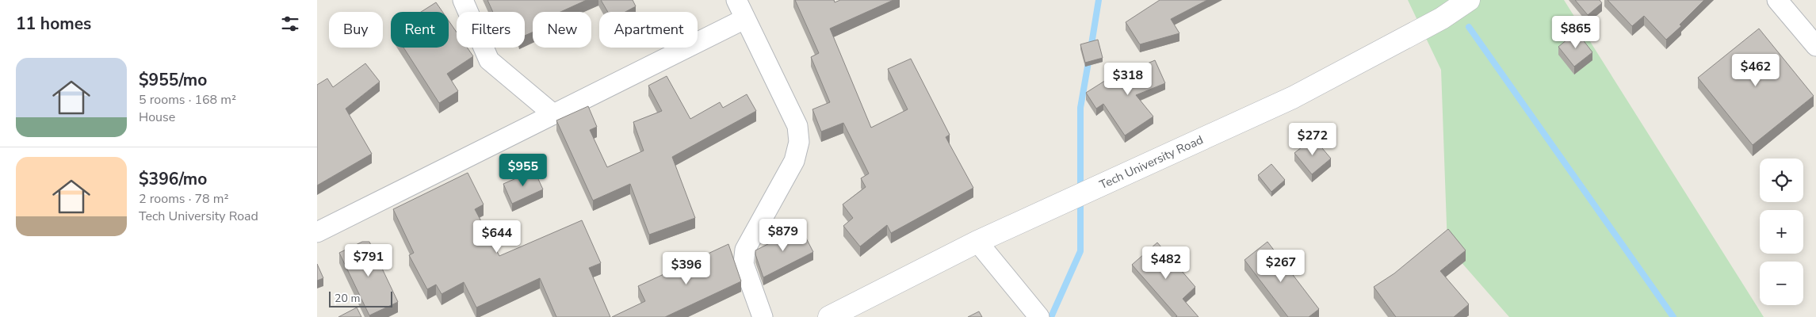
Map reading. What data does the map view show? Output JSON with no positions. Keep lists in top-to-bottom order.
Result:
{
  "streets": {
    "street": ["Tech University Road"]
  },
  "scale_bar": "20 m",
  "page": {
    "heading": "11 homes",
    "chip": [
      "Buy",
      "Rent",
      "Filters",
      "New",
      "Apartment"
    ],
    "price": [
      "$865",
      "$462",
      "$318",
      "$272",
      "$955",
      "$879",
      "$644",
      "$791",
      "$482",
      "$267",
      "$396"
    ],
    "list": [
      {
        "name": "$955/mo",
        "note": "5 rooms · 168 m² · House"
      },
      {
        "name": "$396/mo",
        "note": "2 rooms · 78 m² · Tech University Road"
      }
    ],
    "map_buttons": ["+", "−"],
    "scale": "20 m"
  }
}
